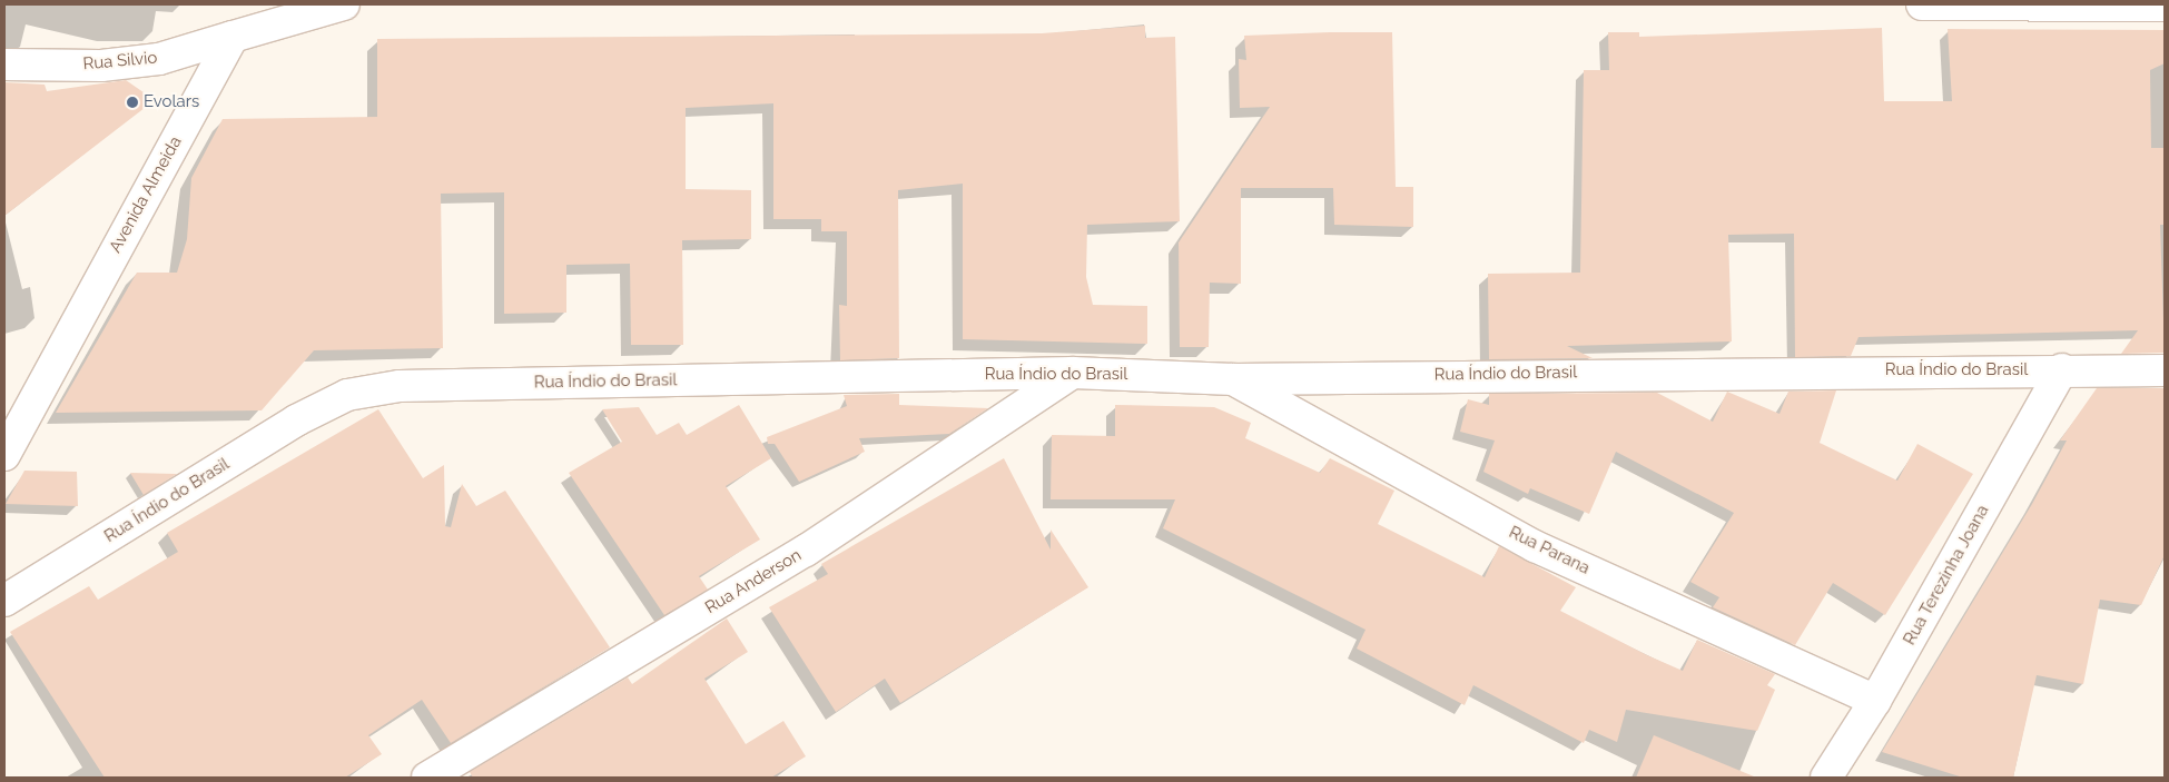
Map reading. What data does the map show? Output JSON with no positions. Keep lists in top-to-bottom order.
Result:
{
  "streets": {
    "street": [
      "Rua Silvio",
      "Avenida Almeida",
      "Rua Índio do Brasil",
      "Rua Parana",
      "Rua Terezinha Joana",
      "Rua Anderson"
    ]
  },
  "crossings": [
    ["Rua Silvio", "Avenida Almeida"],
    ["Rua Índio do Brasil", "Rua Parana"],
    ["Rua Índio do Brasil", "Rua Terezinha Joana"],
    ["Rua Índio do Brasil", "Rua Anderson"],
    ["Rua Parana", "Rua Terezinha Joana"]
  ],
  "places": ["Evolars"]
}
